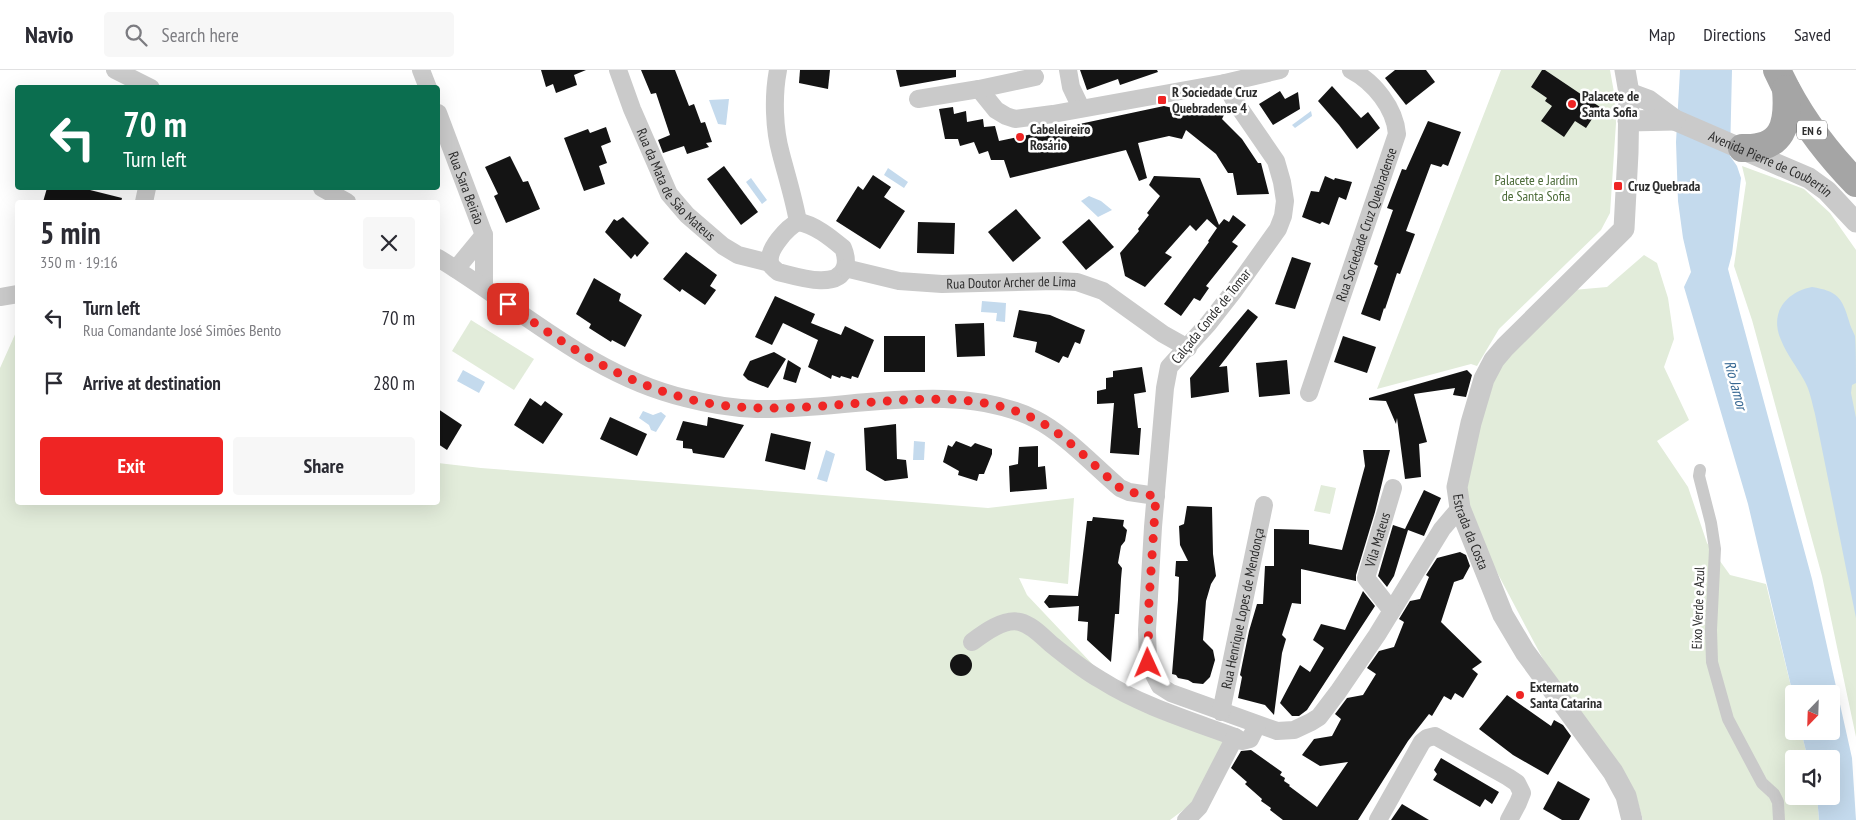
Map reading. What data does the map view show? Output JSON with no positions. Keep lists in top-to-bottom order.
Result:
{
  "streets": {
    "main road": ["EN 6"],
    "street": [
      "Avenida Pierre de Coubertin",
      "Rua da Mata de São Mateus",
      "Rua Sara Beirão",
      "Rua Sociedade Cruz Quebradense",
      "Rua Doutor Archer de Lima",
      "Calçada Conde de Tomar",
      "Estrada da Costa",
      "Vila Mateus",
      "Rua Henrique Lopes de Mendonça",
      "Eixo Verde e Azul"
    ]
  },
  "crossings": [
    ["Avenida Pierre de Coubertin", "Estrada da Costa"],
    ["Rua da Mata de São Mateus", "Rua Doutor Archer de Lima"],
    ["Rua Doutor Archer de Lima", "Calçada Conde de Tomar"],
    ["Calçada Conde de Tomar", "Estrada da Costa"],
    ["Calçada Conde de Tomar", "Vila Mateus"],
    ["Calçada Conde de Tomar", "Rua Henrique Lopes de Mendonça"]
  ],
  "water": ["Rio Jamor"],
  "parks": ["Palacete e Jardim de Santa Sofia"],
  "places": {
    "transit": ["R Sociedade Cruz Quebradense 4", "Cruz Quebrada"],
    "other": ["Palacete de Santa Sofia", "Cabeleireiro Rosário", "Externato Santa Catarina"]
  },
  "north": "bottom left",
  "page": {
    "header": "Navio",
    "search": "Search here",
    "nav": ["Map", "Directions", "Saved"],
    "turn": ["70 m", "Turn left"],
    "heading": ["5 min", "350 m · 19:16"],
    "list": [
      {
        "name": "Turn left",
        "note": "Rua Comandante José Simões Bento",
        "value": "70 m"
      },
      {
        "name": "Arrive at destination",
        "value": "280 m"
      }
    ],
    "buttons": ["Exit", "Share"]
  }
}
